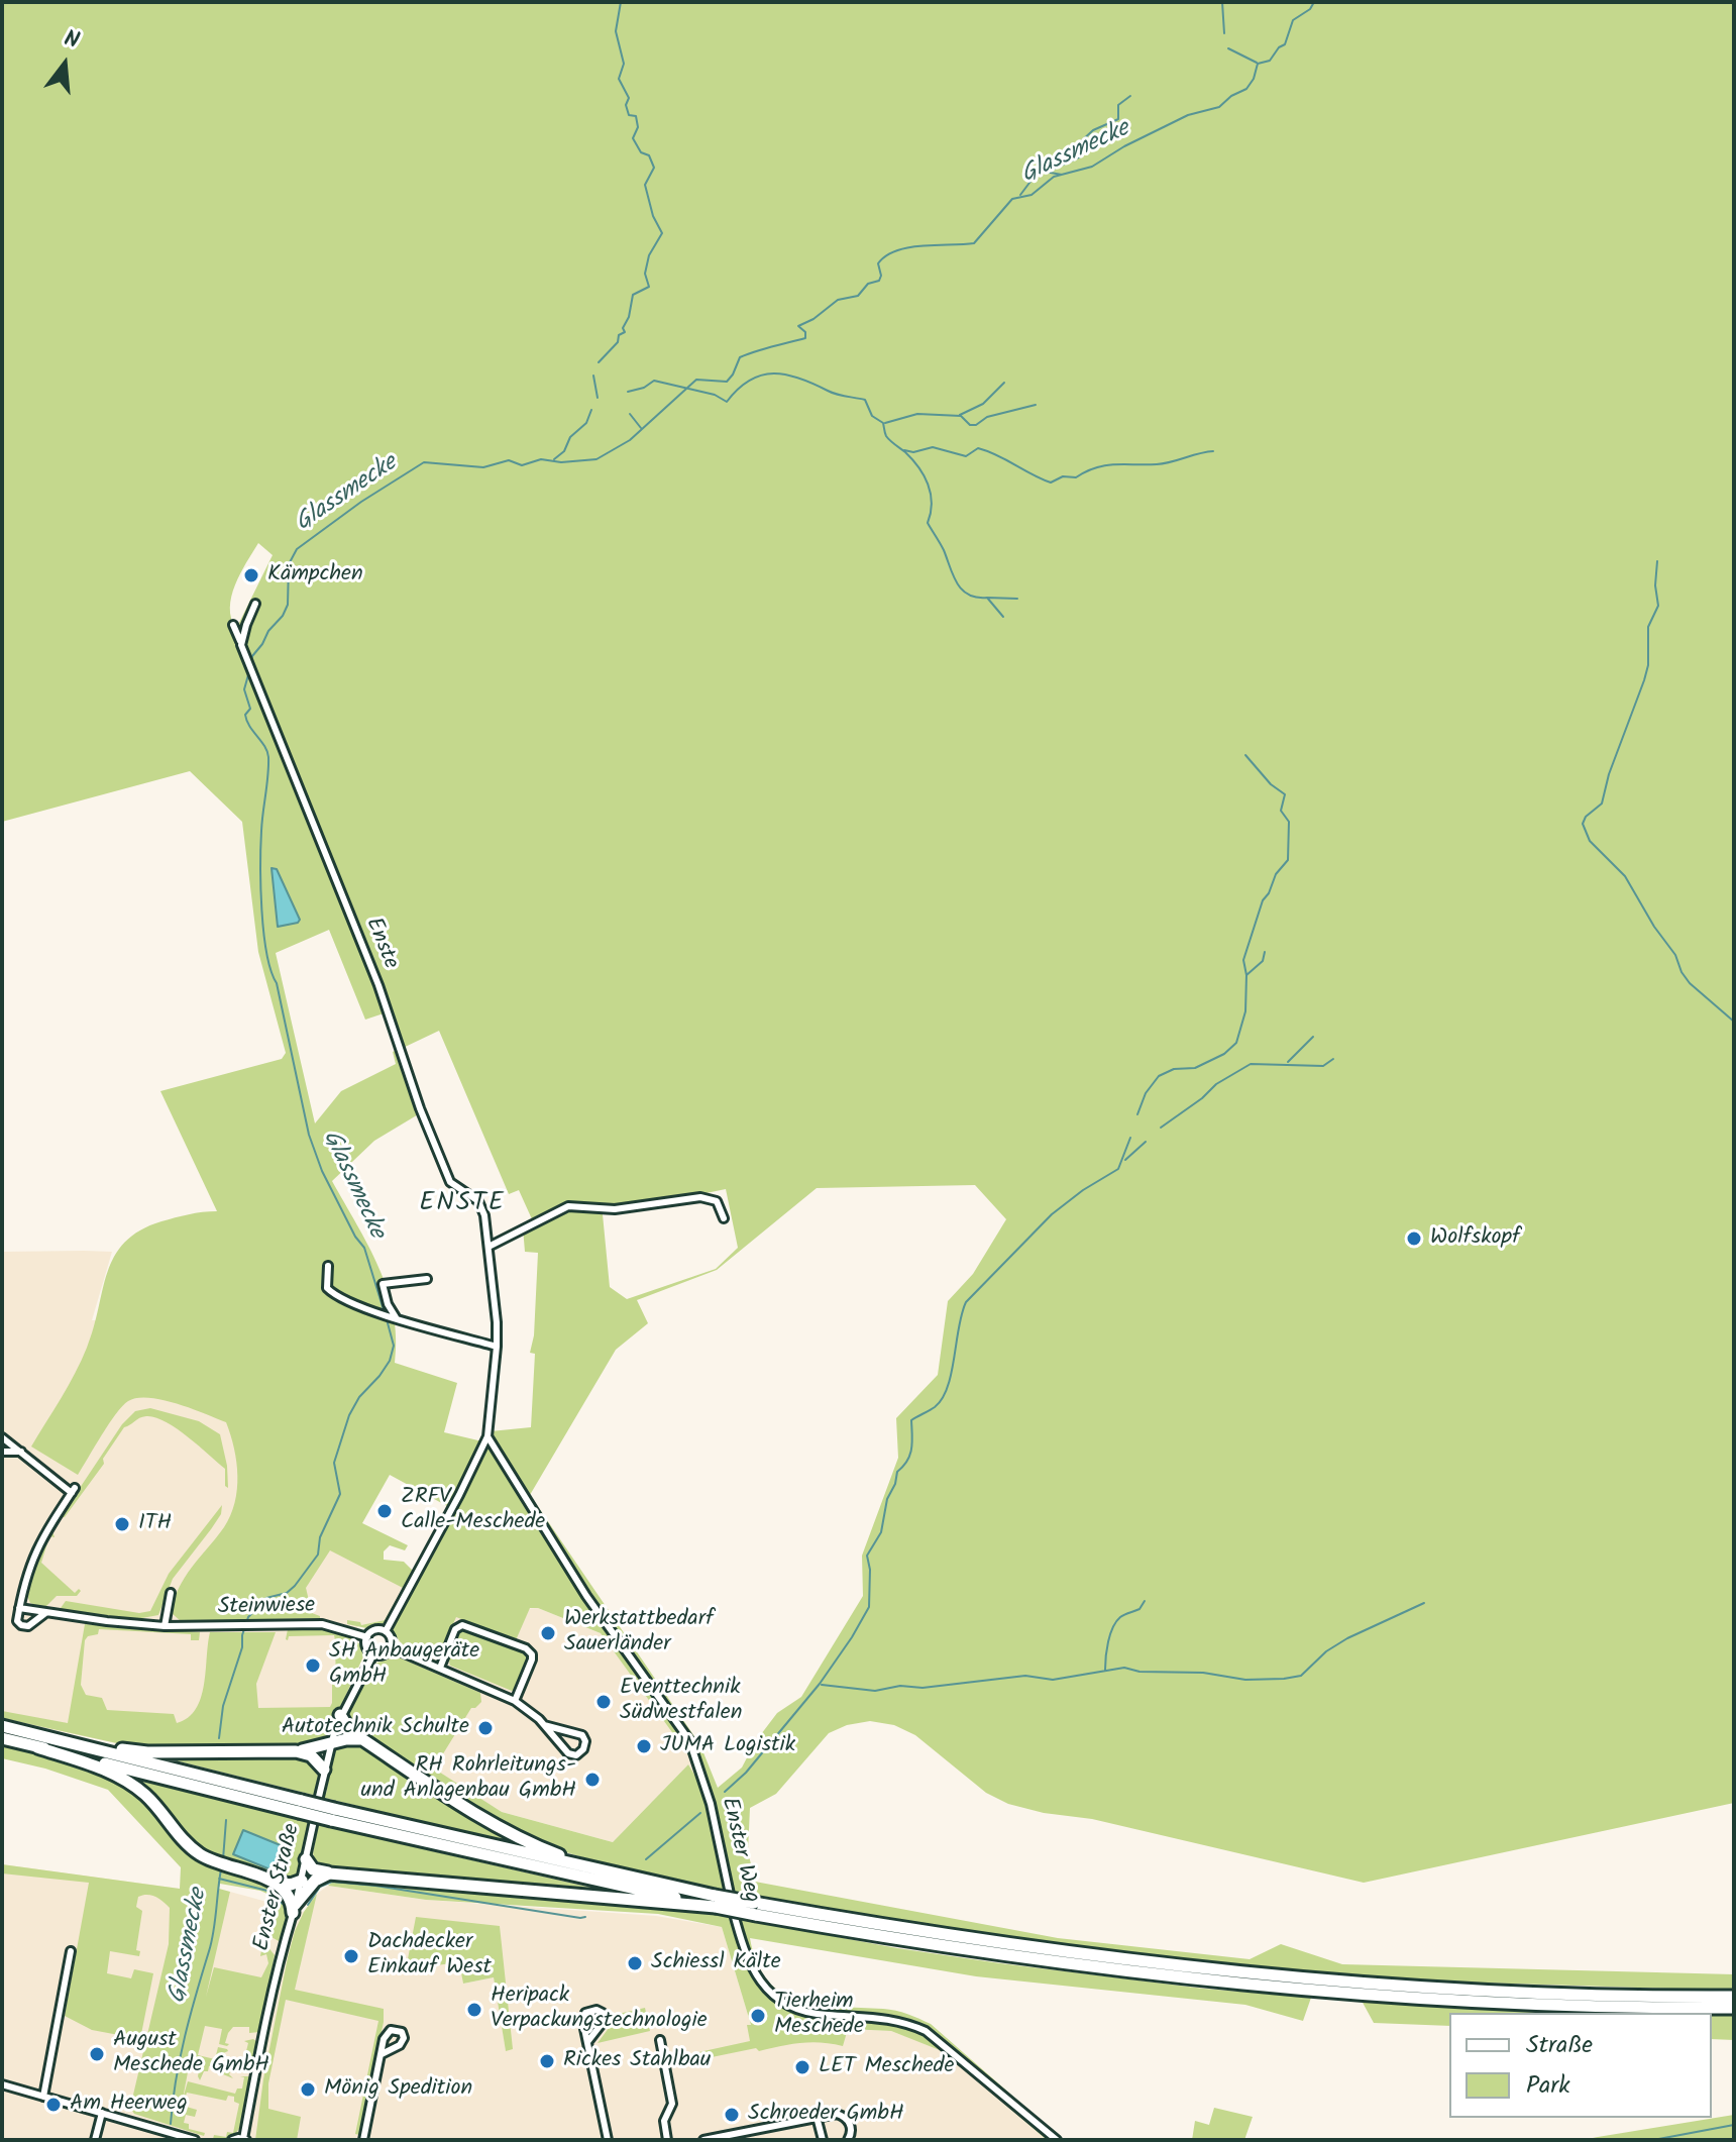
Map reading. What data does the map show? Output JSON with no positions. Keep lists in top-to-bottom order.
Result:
{
  "streets": {
    "street": [
      "Enste",
      "Steinwiese",
      "Enster Weg",
      "Enster Straße"
    ]
  },
  "crossings": [
    ["Enste", "Steinwiese"],
    ["Enste", "Enster Weg"],
    ["Enste", "Enster Straße"],
    ["Steinwiese", "Enster Straße"]
  ],
  "districts": ["ENSTE"],
  "water": ["Glassmecke"],
  "places": [
    "Kämpchen",
    "Wolfskopf",
    "ZRFV Calle-Meschede",
    "ITH",
    "Werkstattbedarf Sauerländer",
    "SH Anbaugeräte GmbH",
    "Eventtechnik Südwestfalen",
    "Autotechnik Schulte",
    "JUMA Logistik",
    "RH Rohrleitungs- und Anlagenbau GmbH",
    "Dachdecker Einkauf West",
    "Schiessl Kälte",
    "Heripack Verpackungstechnologie",
    "Tierheim Meschede",
    "August Meschede GmbH",
    "Rickes Stahlbau",
    "LET Meschede",
    "Mönig Spedition",
    "Am Heerweg",
    "Schroeder GmbH"
  ],
  "legend": ["Straße", "Park"],
  "north": "top"
}
